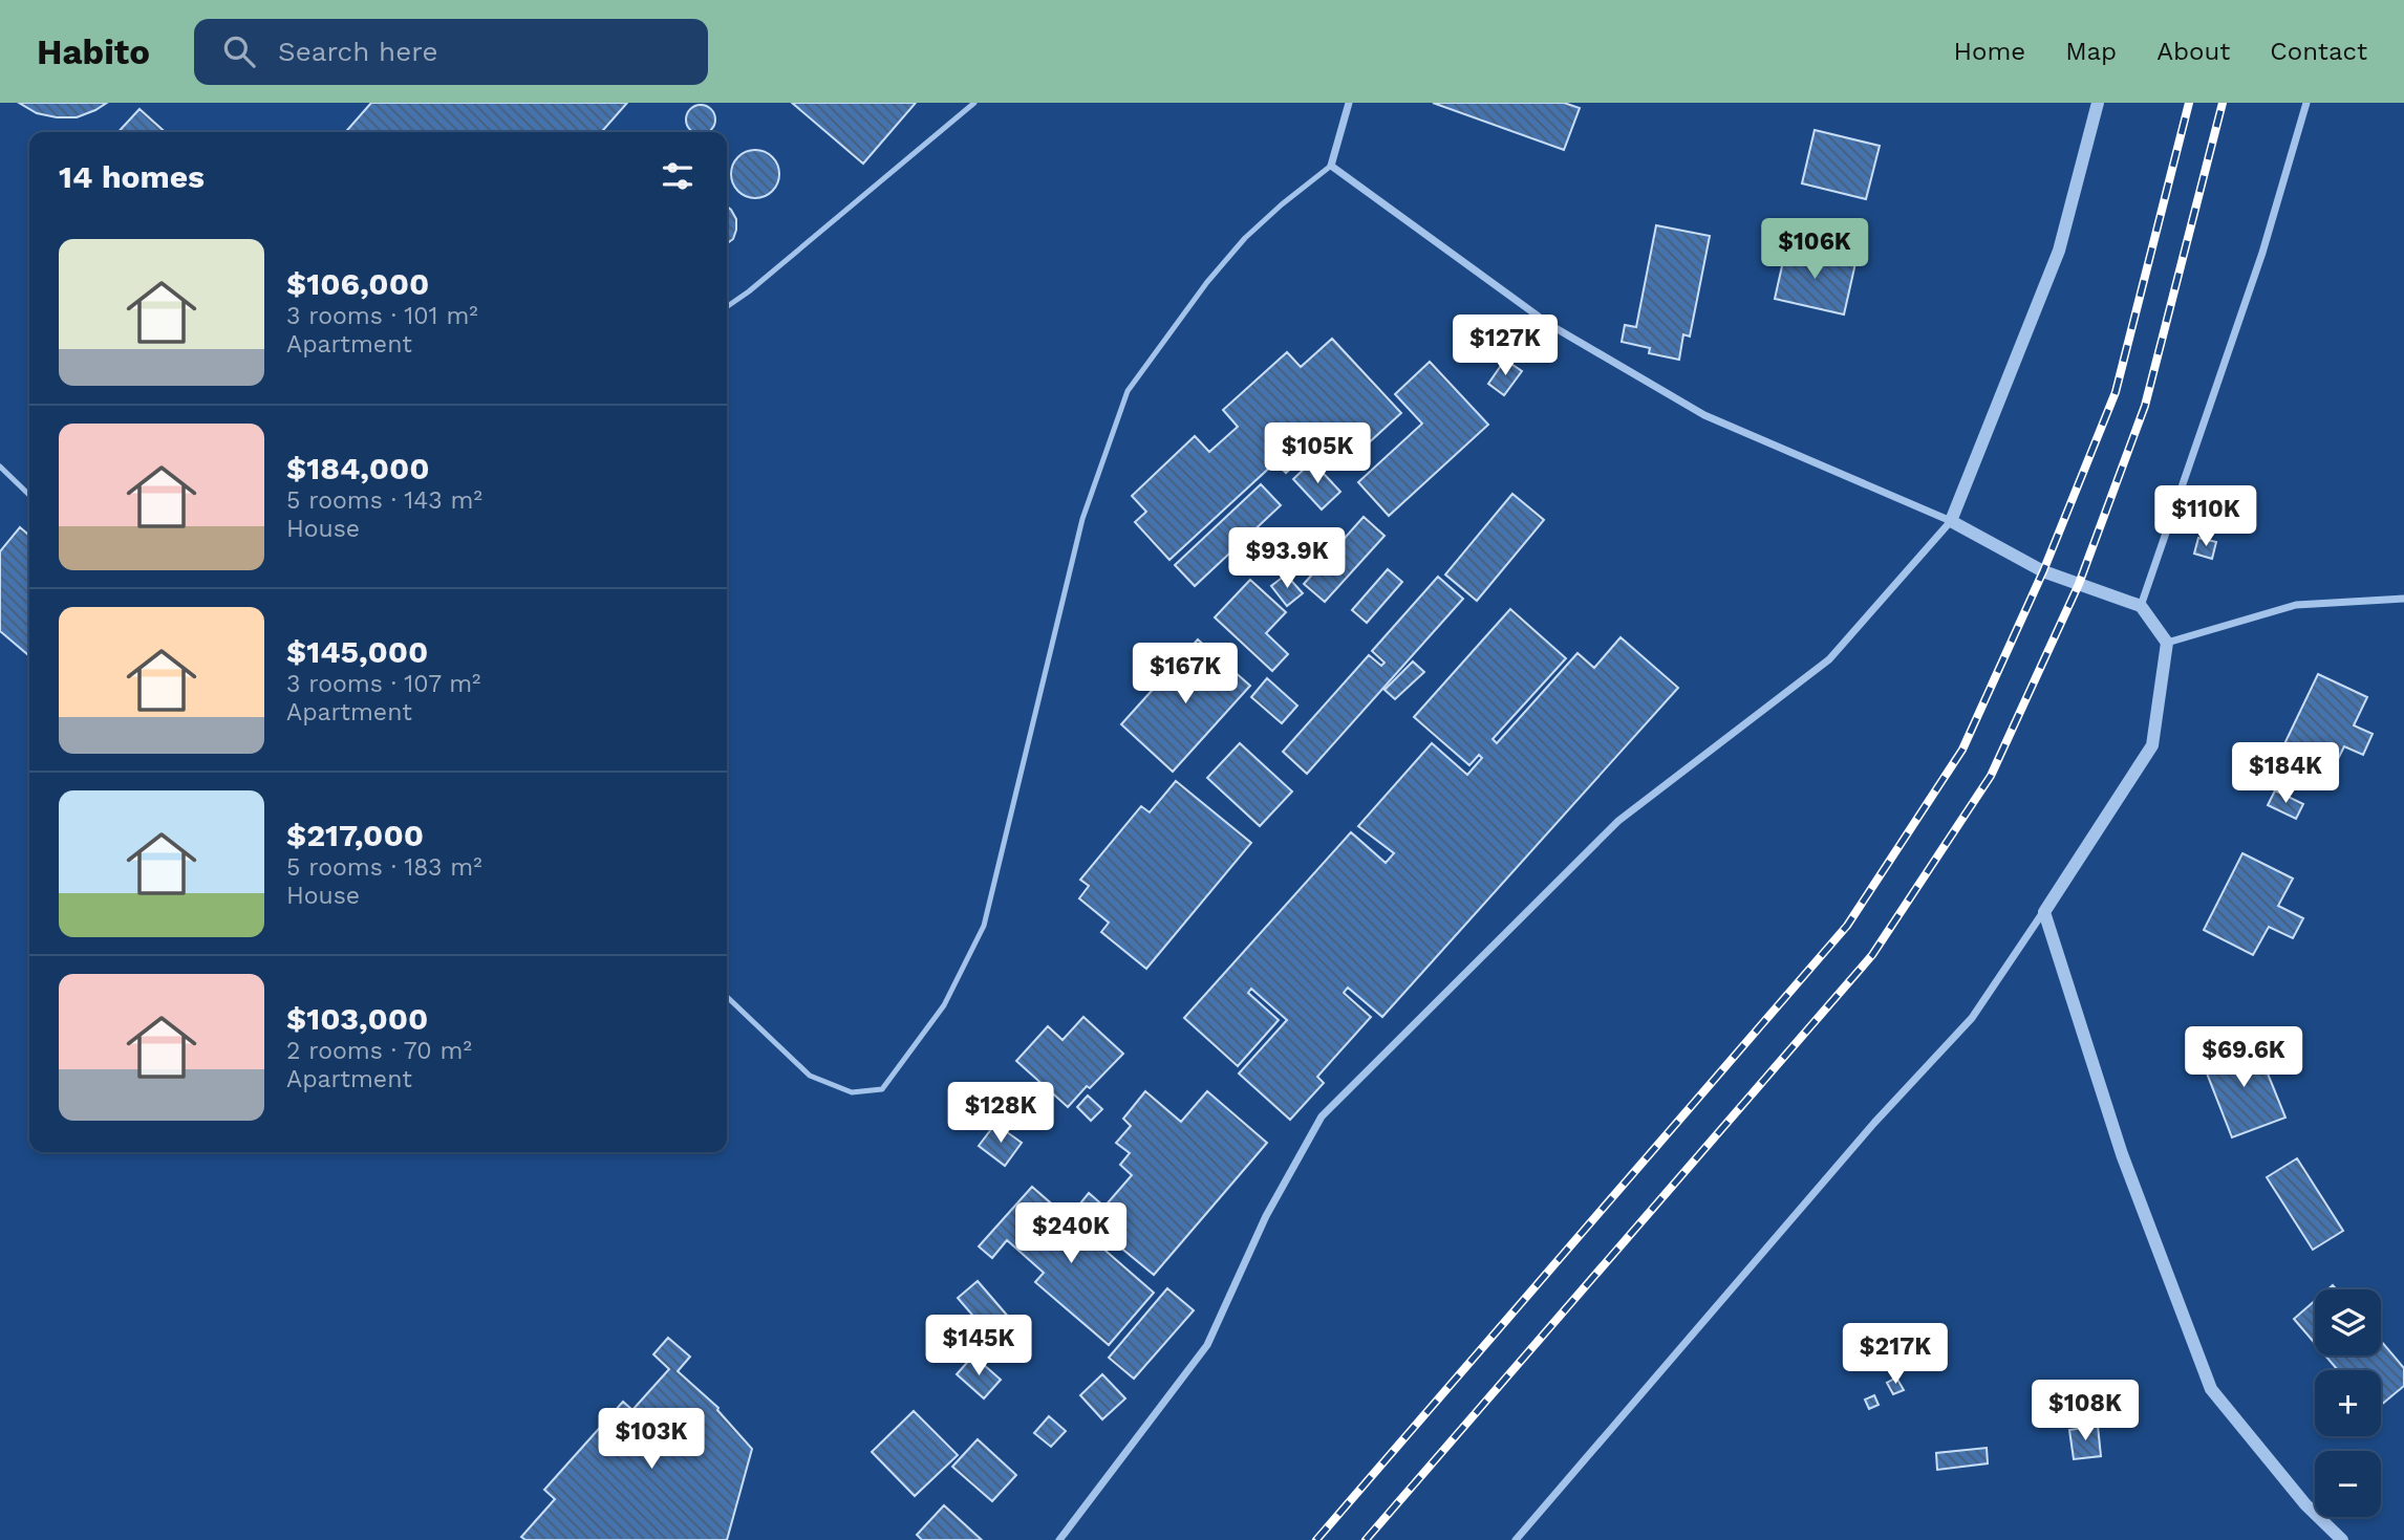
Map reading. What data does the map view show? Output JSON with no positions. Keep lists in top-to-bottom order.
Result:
{
  "page": {
    "header": "Habito",
    "search": "Search here",
    "nav": [
      "Home",
      "Map",
      "About",
      "Contact"
    ],
    "heading": "14 homes",
    "price": [
      "$106K",
      "$127K",
      "$105K",
      "$110K",
      "$93.9K",
      "$167K",
      "$184K",
      "$69.6K",
      "$128K",
      "$240K",
      "$145K",
      "$217K",
      "$108K",
      "$103K"
    ],
    "list": [
      {
        "name": "$106,000",
        "note": "3 rooms · 101 m² · Apartment"
      },
      {
        "name": "$184,000",
        "note": "5 rooms · 143 m² · House"
      },
      {
        "name": "$145,000",
        "note": "3 rooms · 107 m² · Apartment"
      },
      {
        "name": "$217,000",
        "note": "5 rooms · 183 m² · House"
      },
      {
        "name": "$103,000",
        "note": "2 rooms · 70 m² · Apartment"
      }
    ],
    "map_buttons": ["+", "−"]
  }
}
